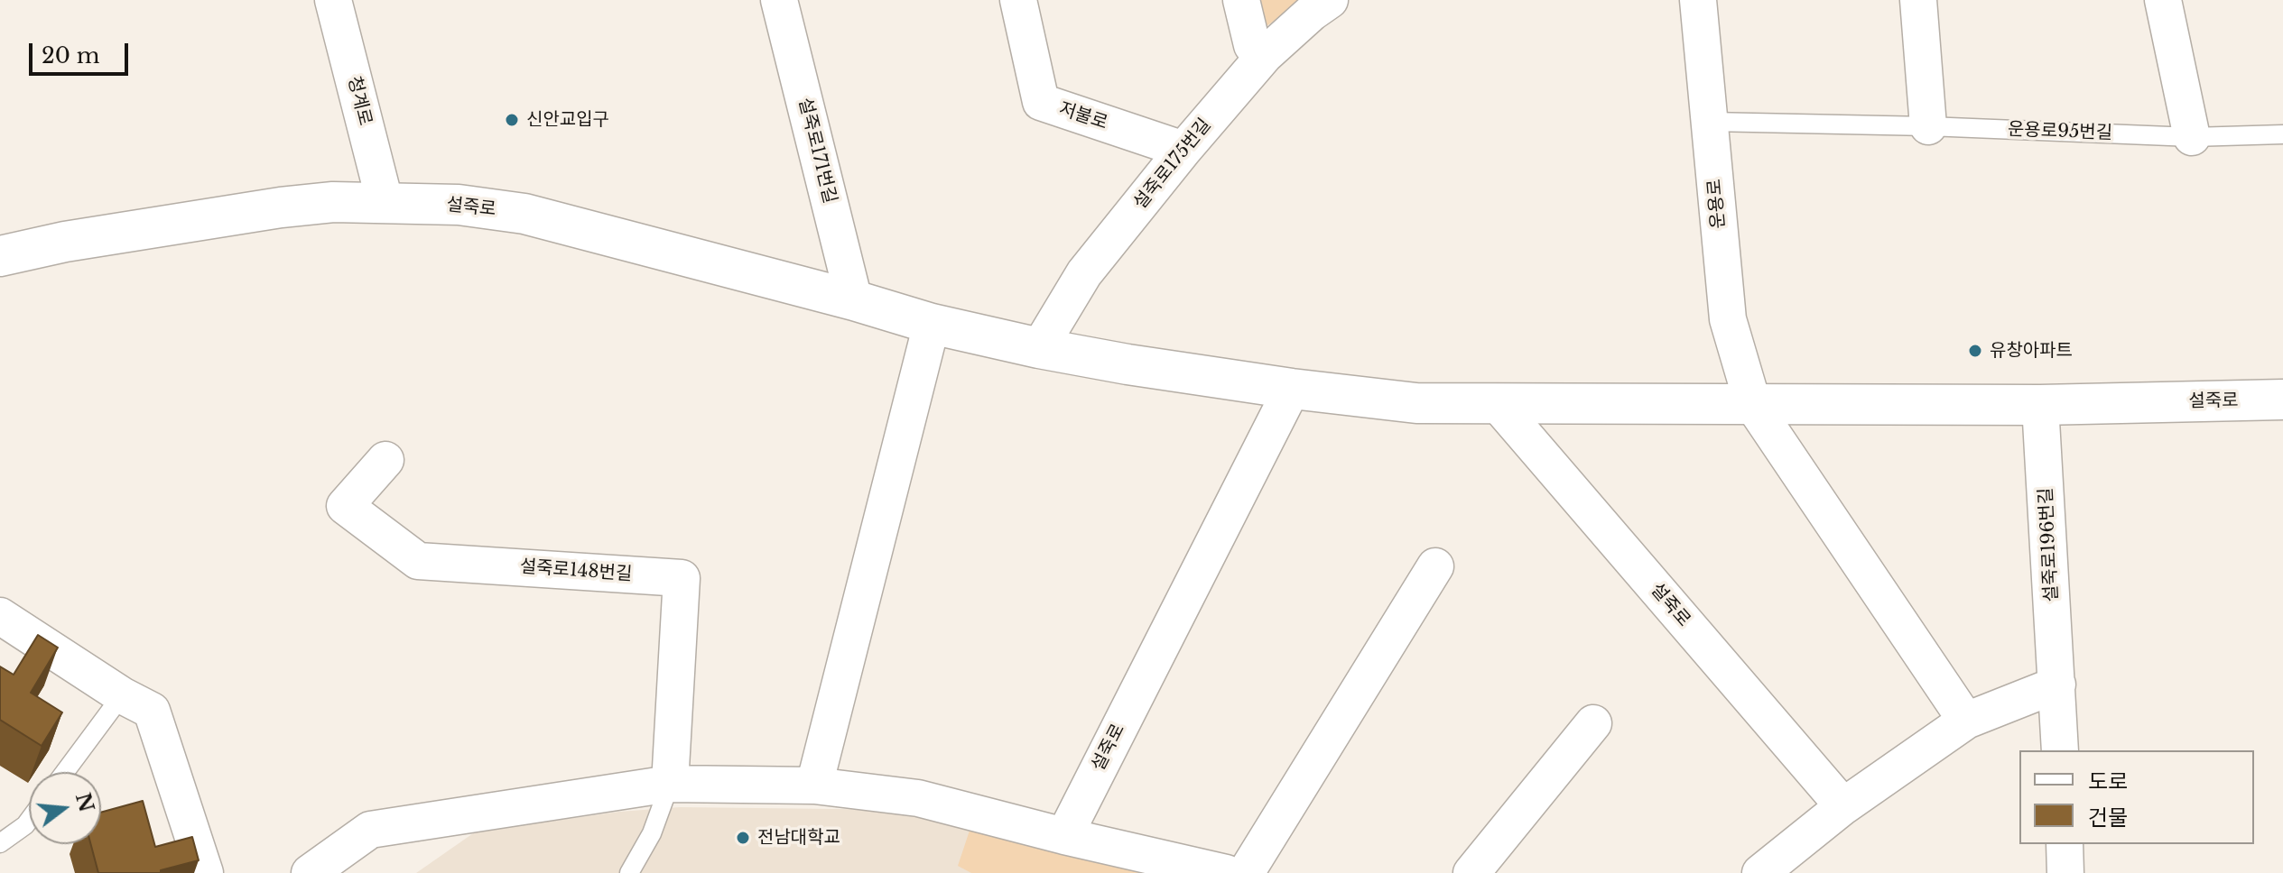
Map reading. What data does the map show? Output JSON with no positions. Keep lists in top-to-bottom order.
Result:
{
  "streets": {
    "main road": ["설죽로"],
    "street": [
      "청계로",
      "저불로",
      "설죽로171번길",
      "설죽로175번길",
      "운용로",
      "설죽로196번길",
      "설죽로148번길"
    ],
    "lane": ["운용로95번길"]
  },
  "crossings": [
    ["청계로", "설죽로"],
    ["저불로", "설죽로175번길"],
    ["운용로95번길", "운용로"],
    ["설죽로171번길", "설죽로"],
    ["설죽로175번길", "설죽로"],
    ["운용로", "설죽로"],
    ["설죽로", "설죽로196번길"]
  ],
  "places": ["신안교입구", "유창아파트", "전남대학교"],
  "legend": ["도로", "건물"],
  "scale_bar": "20 m",
  "north": "right"
}
